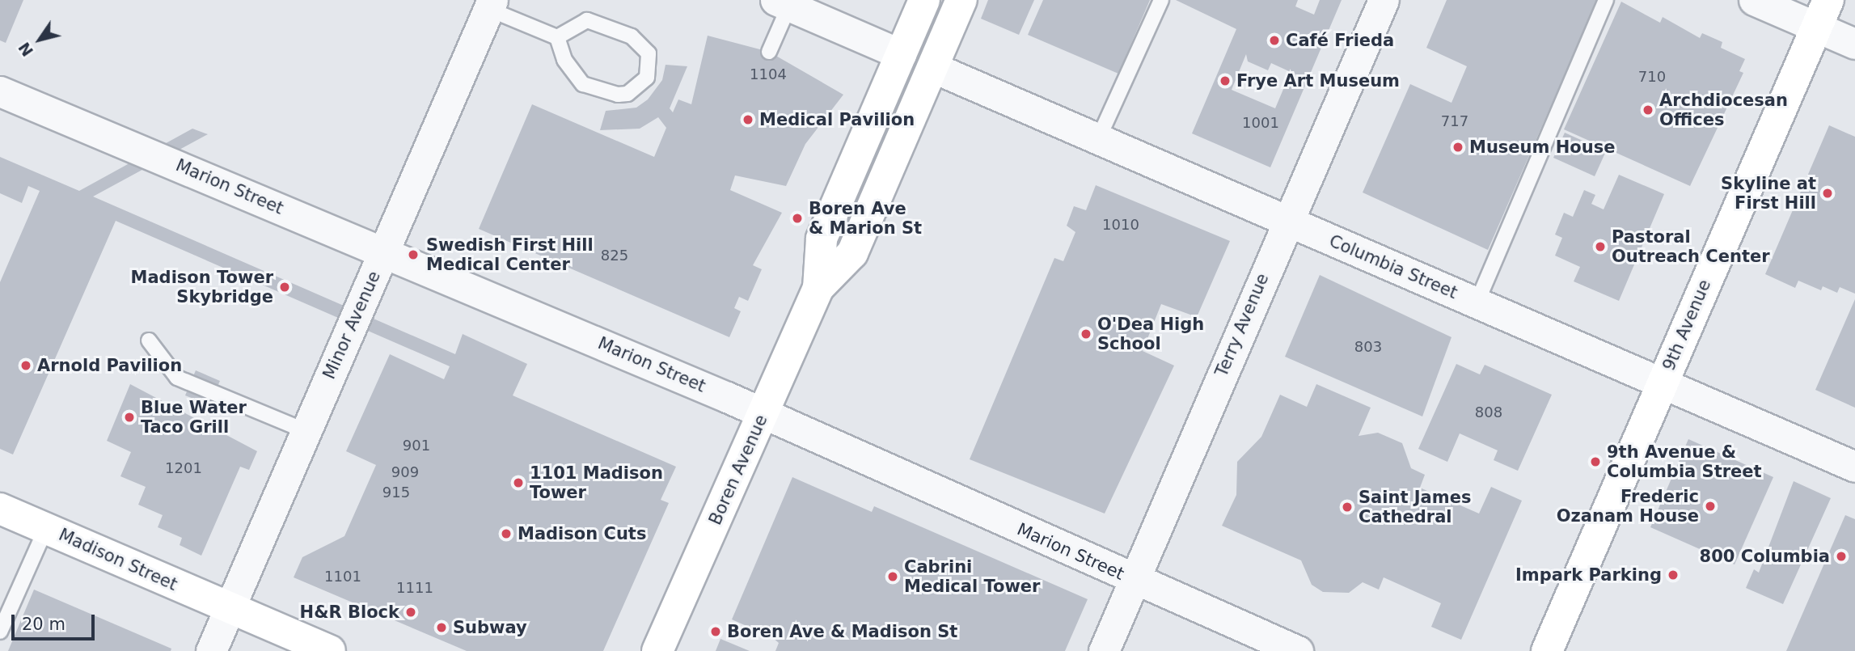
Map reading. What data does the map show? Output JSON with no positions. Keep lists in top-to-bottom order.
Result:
{
  "streets": {
    "main road": ["9th Avenue", "Boren Avenue", "Madison Street"],
    "street": [
      "Marion Street",
      "Columbia Street",
      "Minor Avenue",
      "Terry Avenue"
    ]
  },
  "crossings": [
    ["Marion Street", "Minor Avenue"],
    ["Marion Street", "Terry Avenue"],
    ["Marion Street", "Boren Avenue"],
    ["Columbia Street", "Terry Avenue"],
    ["Columbia Street", "9th Avenue"],
    ["Columbia Street", "Boren Avenue"],
    ["Minor Avenue", "Madison Street"]
  ],
  "places": [
    "Café Frieda",
    "Frye Art Museum",
    "Archdiocesan Offices",
    "Medical Pavilion",
    "Museum House",
    "Skyline at First Hill",
    "Boren Ave & Marion St",
    "Pastoral Outreach Center",
    "Swedish First Hill Medical Center",
    "Madison Tower Skybridge",
    "O'Dea High School",
    "Arnold Pavilion",
    "Blue Water Taco Grill",
    "9th Avenue & Columbia Street",
    "1101 Madison Tower",
    "Frederic Ozanam House",
    "Saint James Cathedral",
    "Madison Cuts",
    "800 Columbia",
    "Impark Parking",
    "Cabrini Medical Tower",
    "H&R Block",
    "Subway",
    "Boren Ave & Madison St"
  ],
  "house_numbers": [
    "1104",
    "710",
    "717",
    "1001",
    "1010",
    "825",
    "803",
    "808",
    "901",
    "1201",
    "909",
    "915",
    "1101",
    "1111"
  ],
  "scale_bar": "20 m",
  "north": "bottom left"
}
